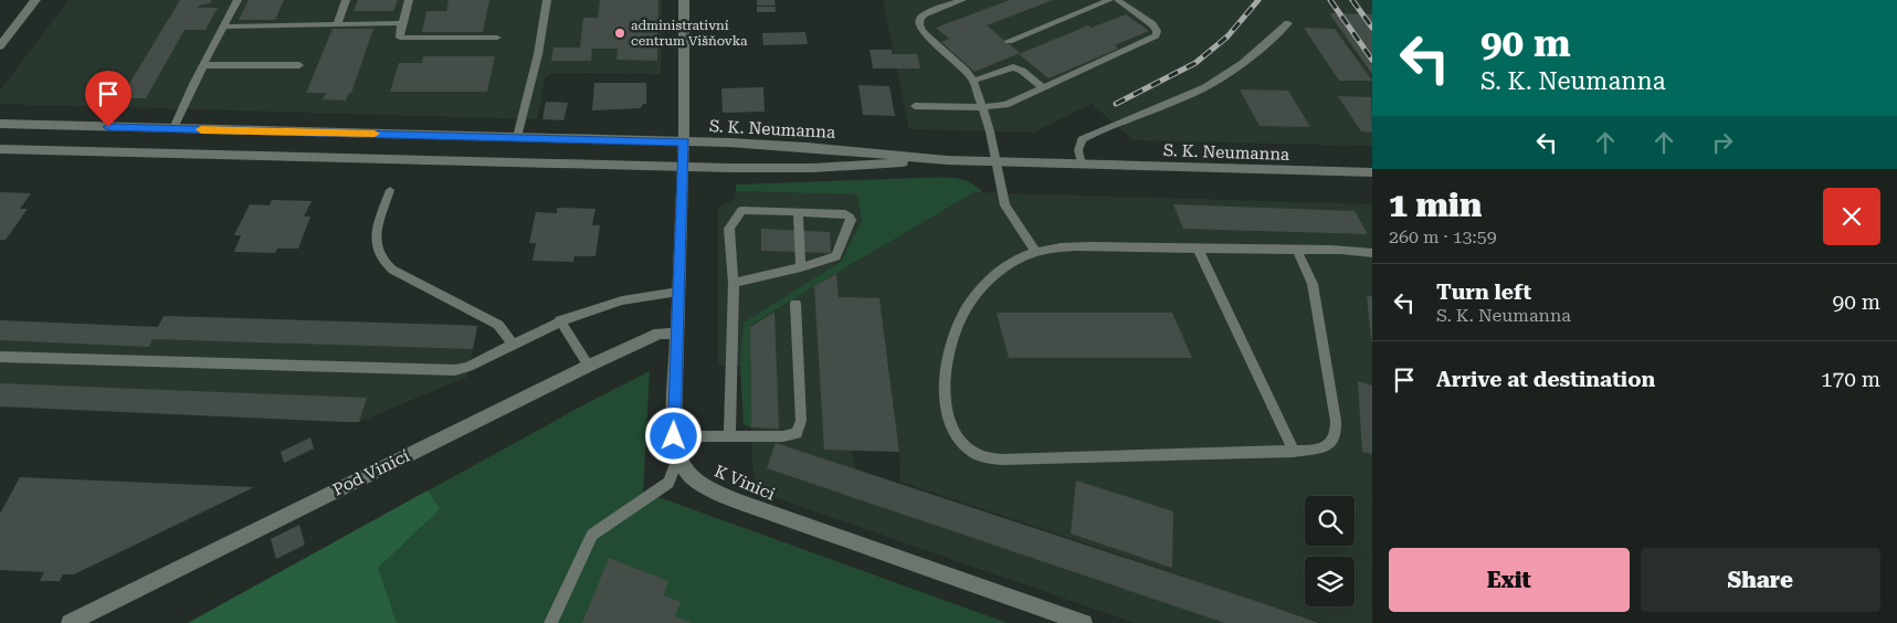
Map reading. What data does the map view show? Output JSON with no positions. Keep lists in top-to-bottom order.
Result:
{
  "streets": {
    "street": ["S. K. Neumanna", "Pod Vinicí", "K Vinici"]
  },
  "places": ["administrativní centrum Višňovka"],
  "page": {
    "turn": ["90 m", "S. K. Neumanna"],
    "heading": ["1 min", "260 m · 13:59"],
    "list": [
      {
        "name": "Turn left",
        "note": "S. K. Neumanna",
        "value": "90 m"
      },
      {
        "name": "Arrive at destination",
        "value": "170 m"
      }
    ],
    "buttons": ["Exit", "Share"]
  }
}
